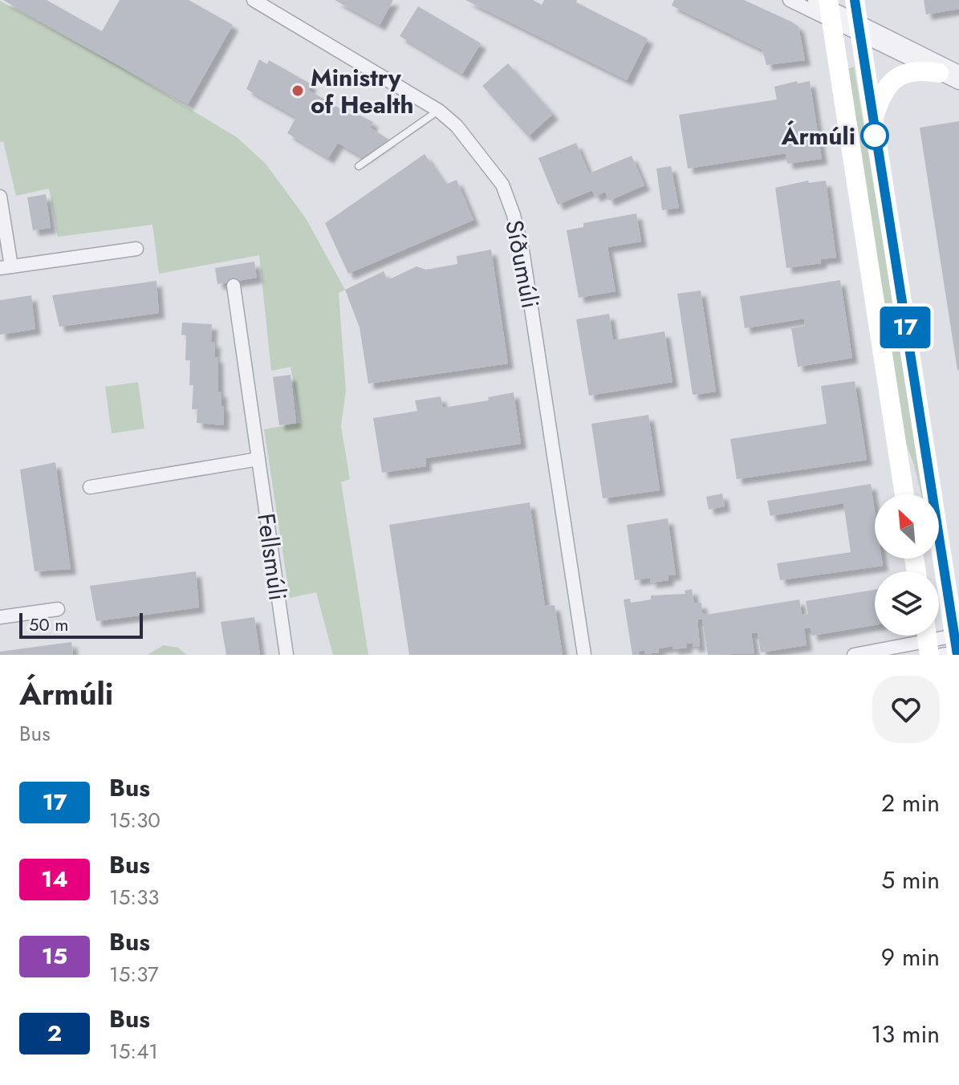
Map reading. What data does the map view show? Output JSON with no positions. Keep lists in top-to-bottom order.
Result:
{
  "streets": {
    "street": ["Síðumúli", "Fellsmúli"]
  },
  "places": ["Ministry of Health", "Ármúli"],
  "lines": ["bus line 17"],
  "scale_bar": "50 m",
  "north": "top left",
  "page": {
    "on_map": "17",
    "scale": "50 m",
    "heading": ["Ármúli", "Bus"],
    "list": [
      {
        "mark": "17",
        "name": "Bus",
        "note": "15:30",
        "value": "2 min"
      },
      {
        "mark": "14",
        "name": "Bus",
        "note": "15:33",
        "value": "5 min"
      },
      {
        "mark": "15",
        "name": "Bus",
        "note": "15:37",
        "value": "9 min"
      },
      {
        "mark": "2",
        "name": "Bus",
        "note": "15:41",
        "value": "13 min"
      }
    ]
  }
}
